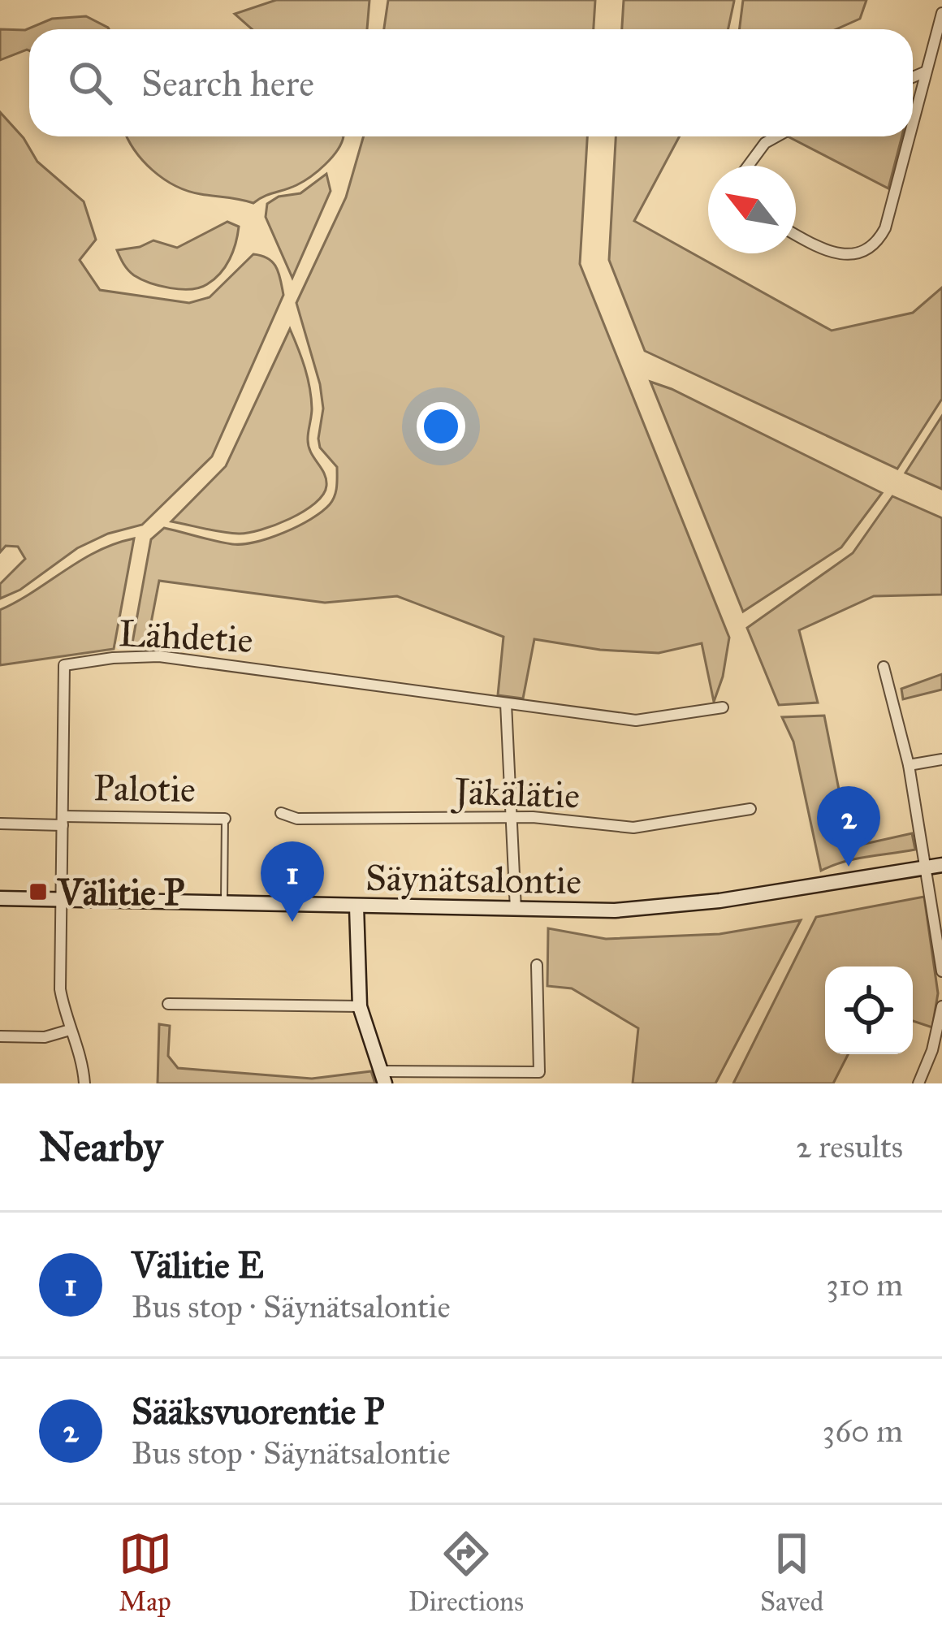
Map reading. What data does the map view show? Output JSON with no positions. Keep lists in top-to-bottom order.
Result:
{
  "streets": {
    "main road": ["Säynätsalontie"],
    "street": ["Lähdetie", "Palotie", "Jäkälätie"]
  },
  "crossings": [
    ["Lähdetie", "Palotie"],
    ["Lähdetie", "Säynätsalontie"]
  ],
  "places": {
    "transit": ["Välitie P"]
  },
  "north": "top left",
  "page": {
    "search": "Search here",
    "pins": ["2", "1"],
    "heading": ["Nearby", "2 results"],
    "list": [
      {
        "mark": "1",
        "name": "Välitie E",
        "note": "Bus stop · Säynätsalontie",
        "value": "310 m"
      },
      {
        "mark": "2",
        "name": "Sääksvuorentie P",
        "note": "Bus stop · Säynätsalontie",
        "value": "360 m"
      }
    ],
    "nav": ["Map", "Directions", "Saved"]
  }
}
